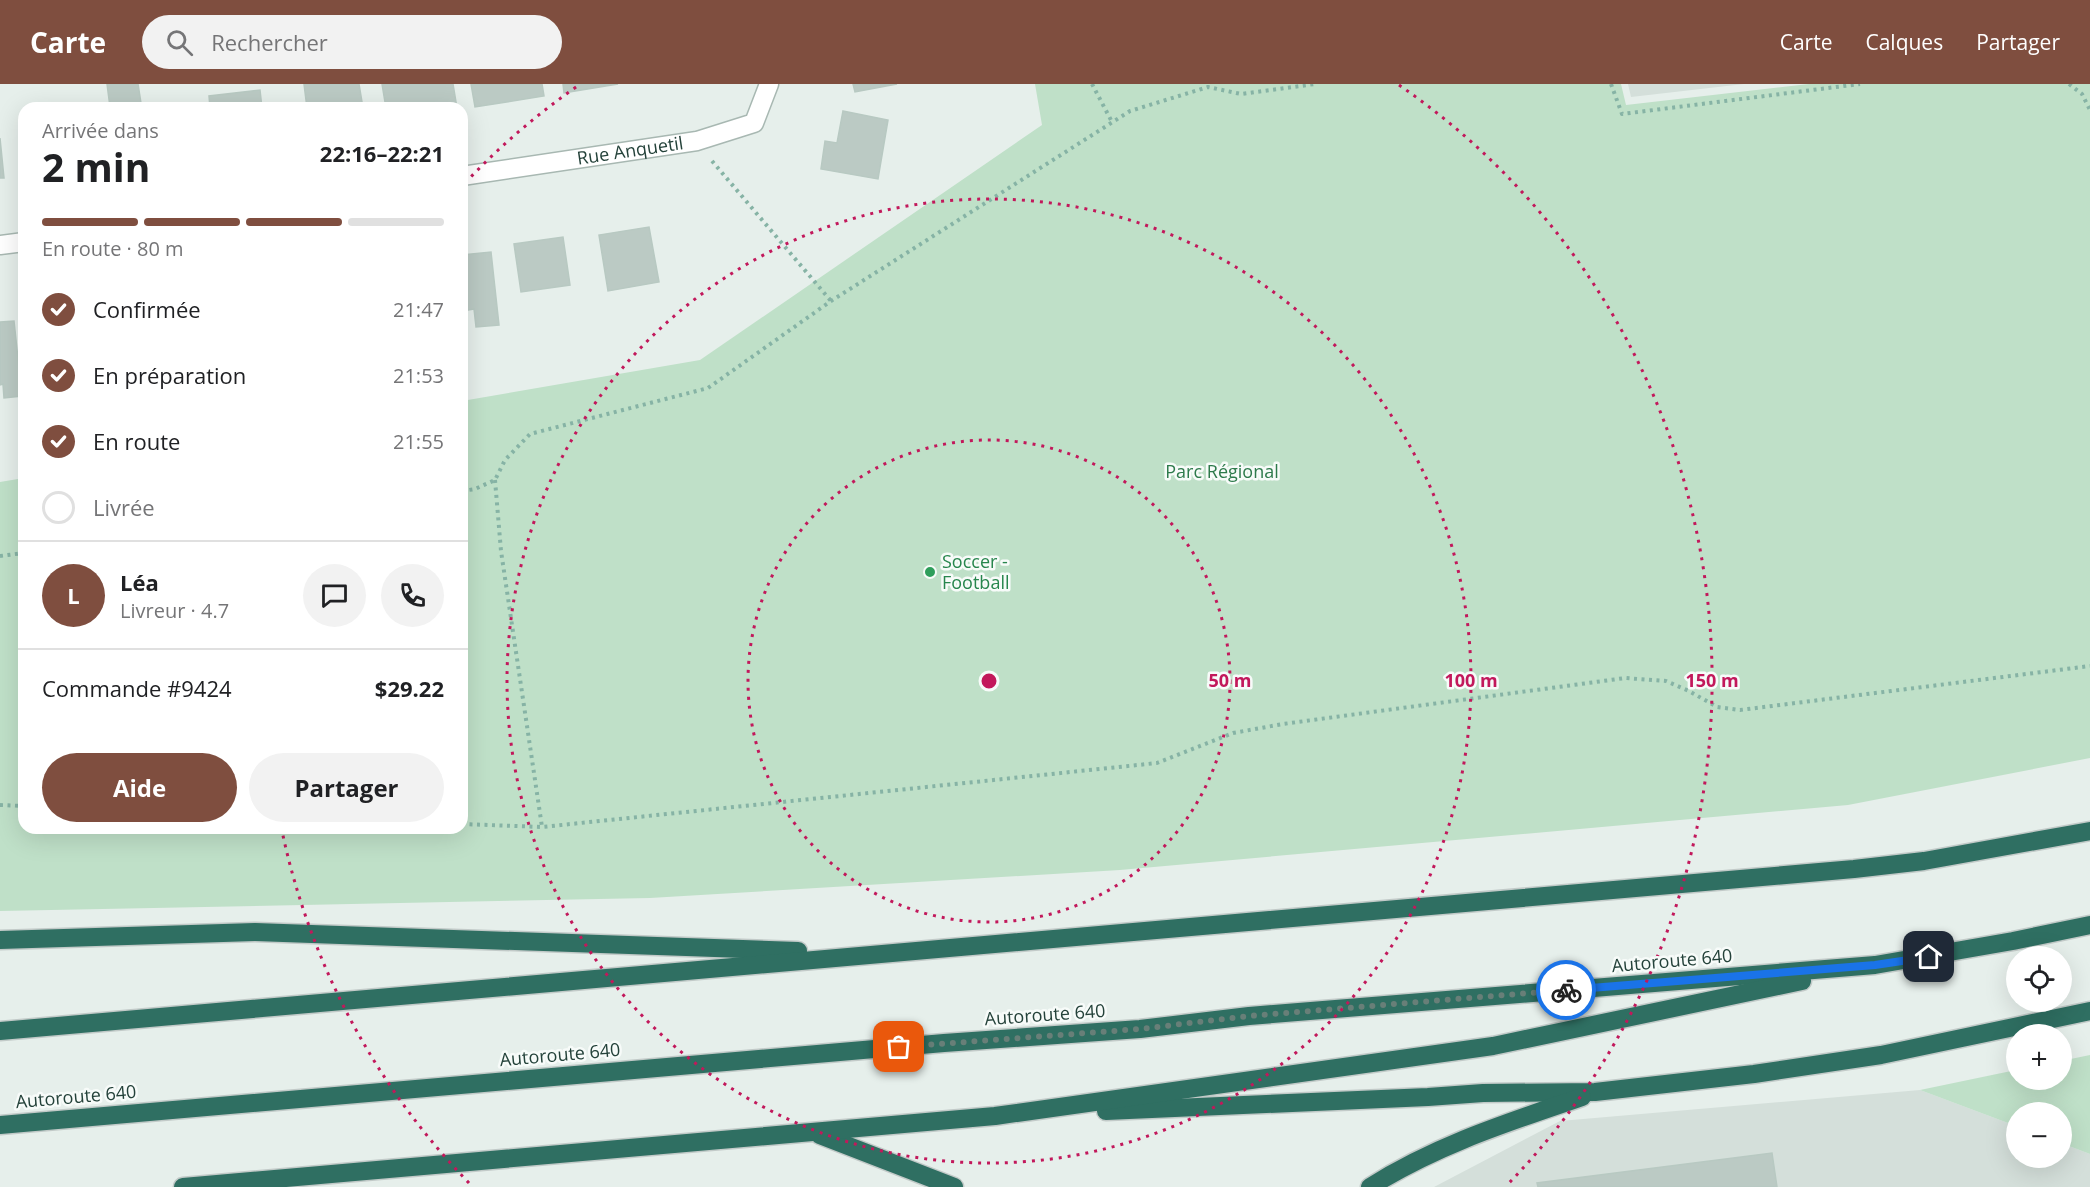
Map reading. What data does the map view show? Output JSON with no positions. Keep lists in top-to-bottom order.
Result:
{
  "streets": {
    "highway": ["Autoroute 640"],
    "street": ["Rue Anquetil"]
  },
  "parks": ["Parc Régional"],
  "places": ["Soccer - Football"],
  "page": {
    "header": "Carte",
    "search": "Rechercher",
    "nav": ["Carte", "Calques", "Partager"],
    "heading": ["2 min", "Arrivée dans", "22:16–22:21"],
    "panel": [
      "Léa",
      "Livreur · 4.7",
      "Commande #9424",
      "$29.22"
    ],
    "bar": "En route · 80 m",
    "list": [
      ["Confirmée", "21:47"],
      ["En préparation", "21:53"],
      ["En route", "21:55"],
      "Livrée"
    ],
    "round": "L",
    "buttons": ["Aide", "Partager"],
    "map_buttons": ["+", "−"]
  },
  "rings": ["50 m", "100 m", "150 m"]
}
